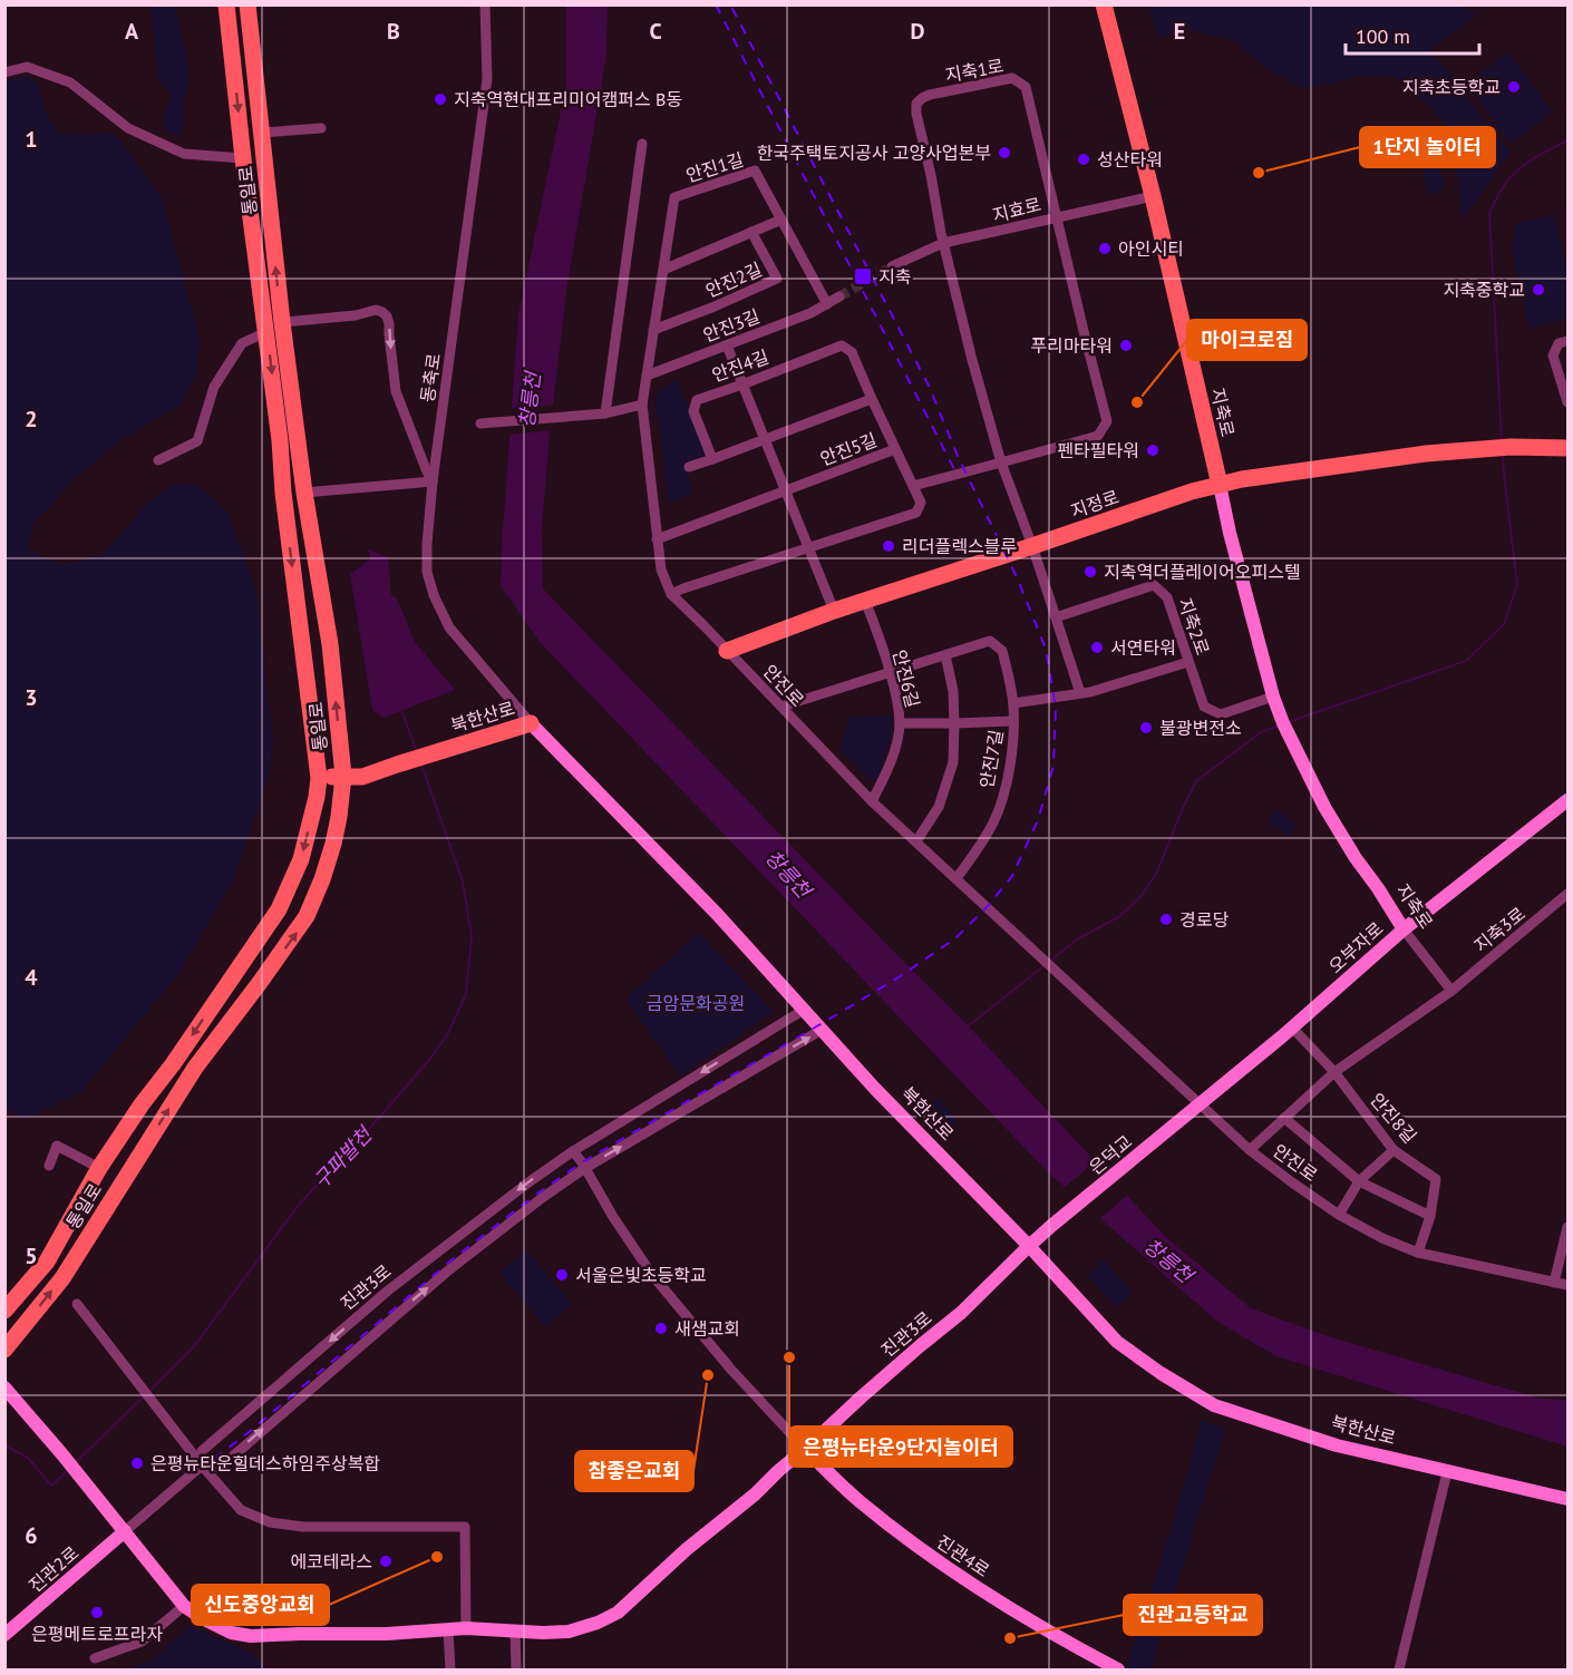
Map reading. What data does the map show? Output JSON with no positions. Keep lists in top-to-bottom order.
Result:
{
  "streets": {
    "main road": [
      "통일로",
      "지축로",
      "지정로",
      "북한산로",
      "오부자로",
      "은덕교",
      "진관3로",
      "진관4로",
      "진관2로"
    ],
    "street": [
      "지축1로",
      "안진1길",
      "지효로",
      "안진2길",
      "안진3길",
      "안진4길",
      "동축로",
      "안진5길",
      "지축2로",
      "안진6길",
      "안진로",
      "안진7길",
      "지축3로",
      "안진8길"
    ]
  },
  "crossings": [
    ["지축1로", "지효로"],
    ["지축1로", "지정로"],
    ["안진1길", "안진2길"],
    ["안진1길", "안진3길"],
    ["안진1길", "안진로"],
    ["통일로", "북한산로"],
    ["지효로", "지축로"],
    ["안진3길", "안진로"],
    ["동축로", "북한산로"],
    ["지축로", "지정로"],
    ["지축로", "지축2로"],
    ["지축로", "지축3로"],
    ["지축로", "오부자로"],
    ["안진5길", "안진로"],
    ["지정로", "안진6길"],
    ["지정로", "안진로"],
    ["안진6길", "안진로"],
    ["안진로", "안진7길"],
    ["안진로", "오부자로"],
    ["안진로", "안진8길"],
    ["북한산로", "은덕교"],
    ["북한산로", "진관3로"],
    ["오부자로", "안진8길"],
    ["오부자로", "은덕교"],
    ["은덕교", "진관3로"],
    ["진관3로", "진관4로"],
    ["진관3로", "진관2로"]
  ],
  "water": ["창릉천", "구파발천"],
  "parks": ["금암문화공원"],
  "places": {
    "other": [
      "지축초등학교",
      "지축역현대프리미어캠퍼스 B동",
      "한국주택토지공사 고양사업본부",
      "성산타워",
      "1단지 놀이터",
      "아인시티",
      "지축중학교",
      "푸리마타워",
      "마이크로짐",
      "펜타필타워",
      "리더플렉스블루",
      "지축역더플레이어오피스텔",
      "서연타워",
      "불광변전소",
      "경로당",
      "서울은빛초등학교",
      "새샘교회",
      "은평뉴타운9단지놀이터",
      "참좋은교회",
      "은평뉴타운힐데스하임주상복합",
      "신도중앙교회",
      "에코테라스",
      "은평메트로프라자",
      "진관고등학교"
    ],
    "transit": ["지축"]
  },
  "scale_bar": "100 m",
  "grid": {
    "columns": [
      "A",
      "B",
      "C",
      "D",
      "E"
    ],
    "rows": [
      "1",
      "2",
      "3",
      "4",
      "5",
      "6"
    ]
  }
}
